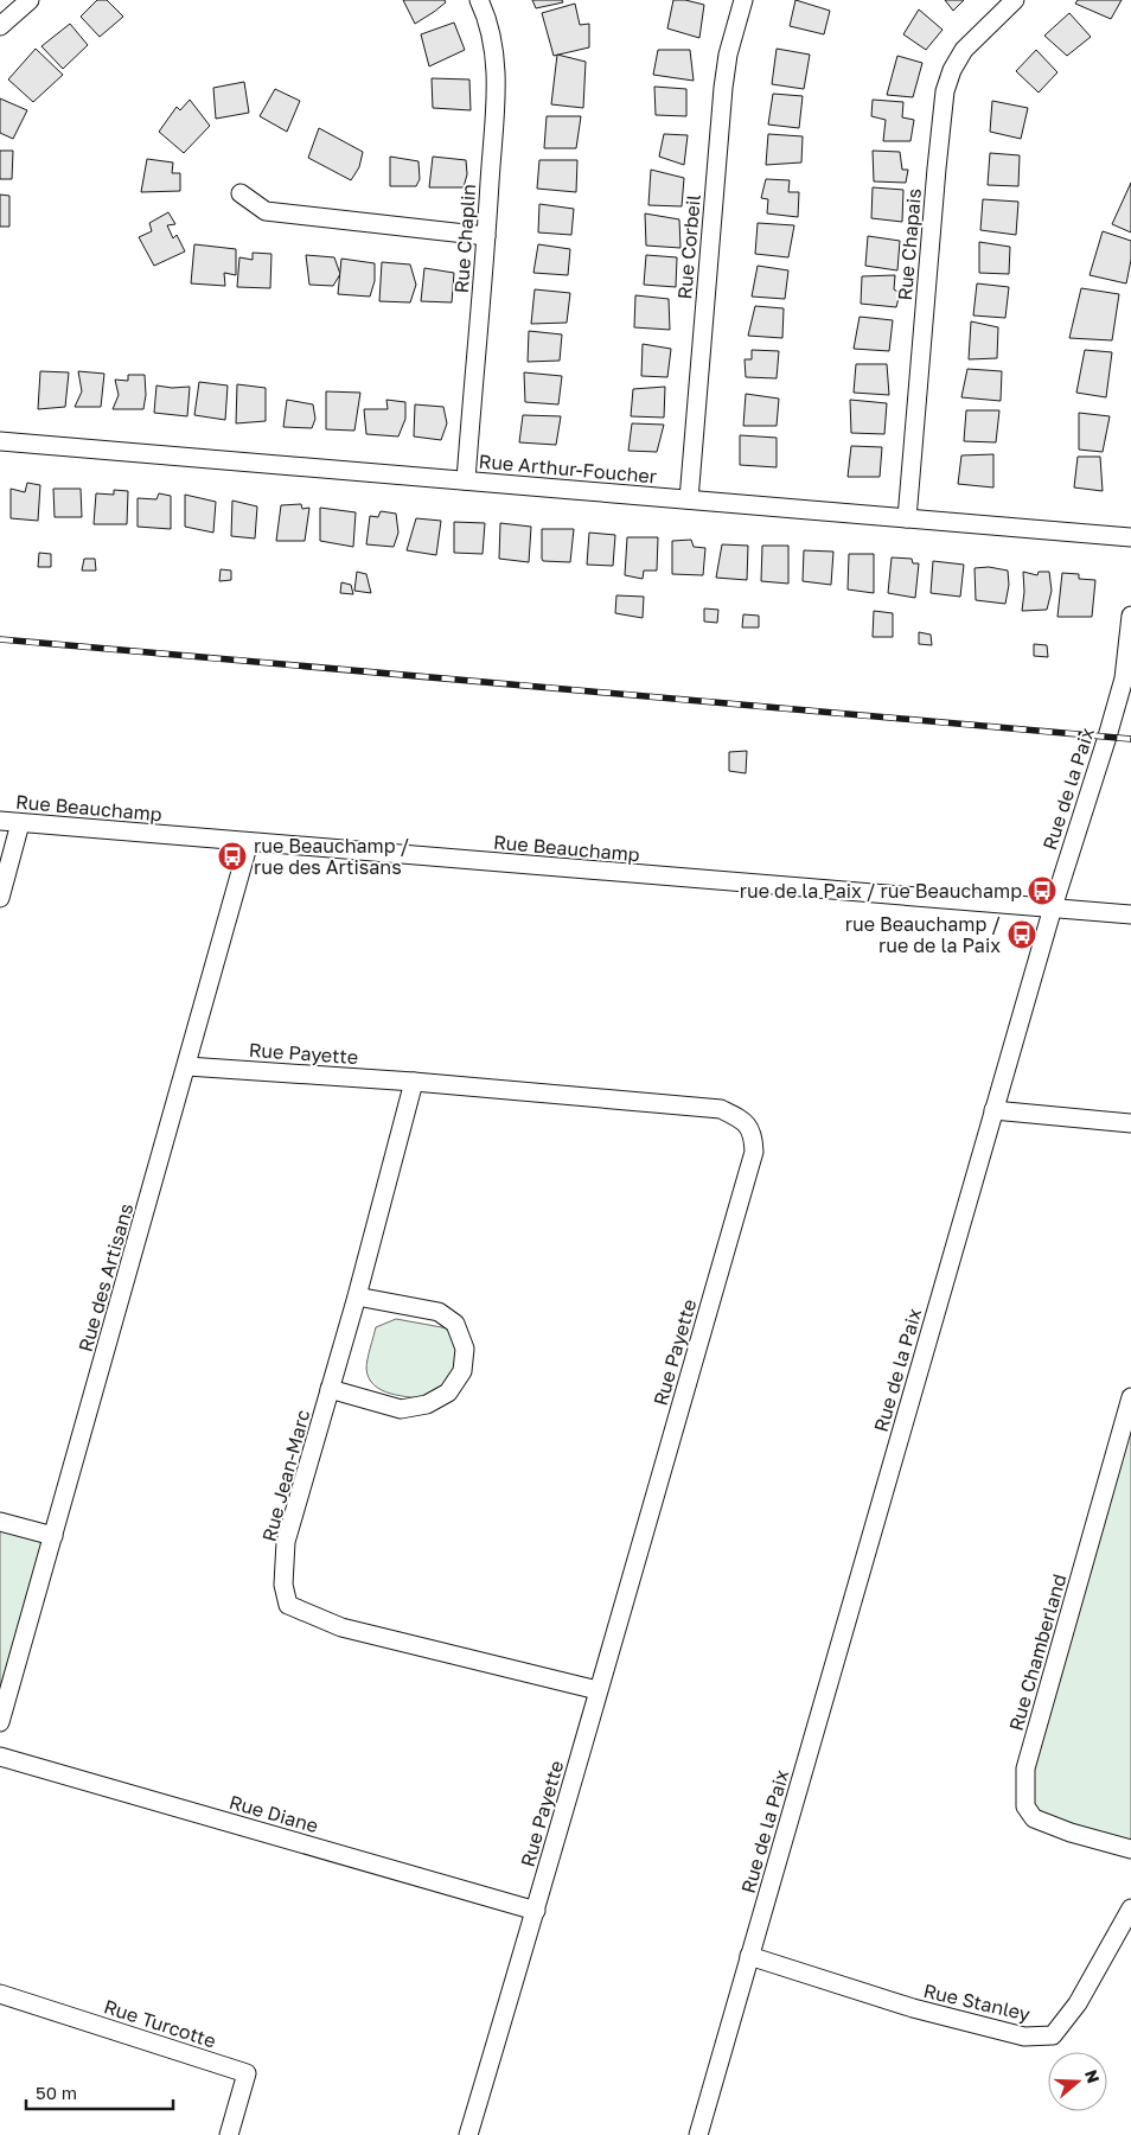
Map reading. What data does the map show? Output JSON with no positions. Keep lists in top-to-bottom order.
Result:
{
  "streets": {
    "street": [
      "Rue Chaplin",
      "Rue Chapais",
      "Rue Corbeil",
      "Rue Arthur-Foucher",
      "Rue de la Paix",
      "Rue Beauchamp",
      "Rue Payette",
      "Rue des Artisans",
      "Rue Jean-Marc",
      "Rue Chamberland",
      "Rue Diane",
      "Rue Stanley",
      "Rue Turcotte"
    ]
  },
  "crossings": [
    ["Rue Chaplin", "Rue Arthur-Foucher"],
    ["Rue Chapais", "Rue Arthur-Foucher"],
    ["Rue Corbeil", "Rue Arthur-Foucher"],
    ["Rue de la Paix", "Rue Beauchamp"],
    ["Rue de la Paix", "Rue Stanley"],
    ["Rue Beauchamp", "Rue des Artisans"],
    ["Rue Payette", "Rue des Artisans"],
    ["Rue Payette", "Rue Jean-Marc"],
    ["Rue Payette", "Rue Diane"]
  ],
  "places": {
    "bus stop": ["rue Beauchamp / rue des Artisans", "rue de la Paix / rue Beauchamp", "rue Beauchamp / rue de la Paix"]
  },
  "scale_bar": "50 m",
  "north": "right"
}
